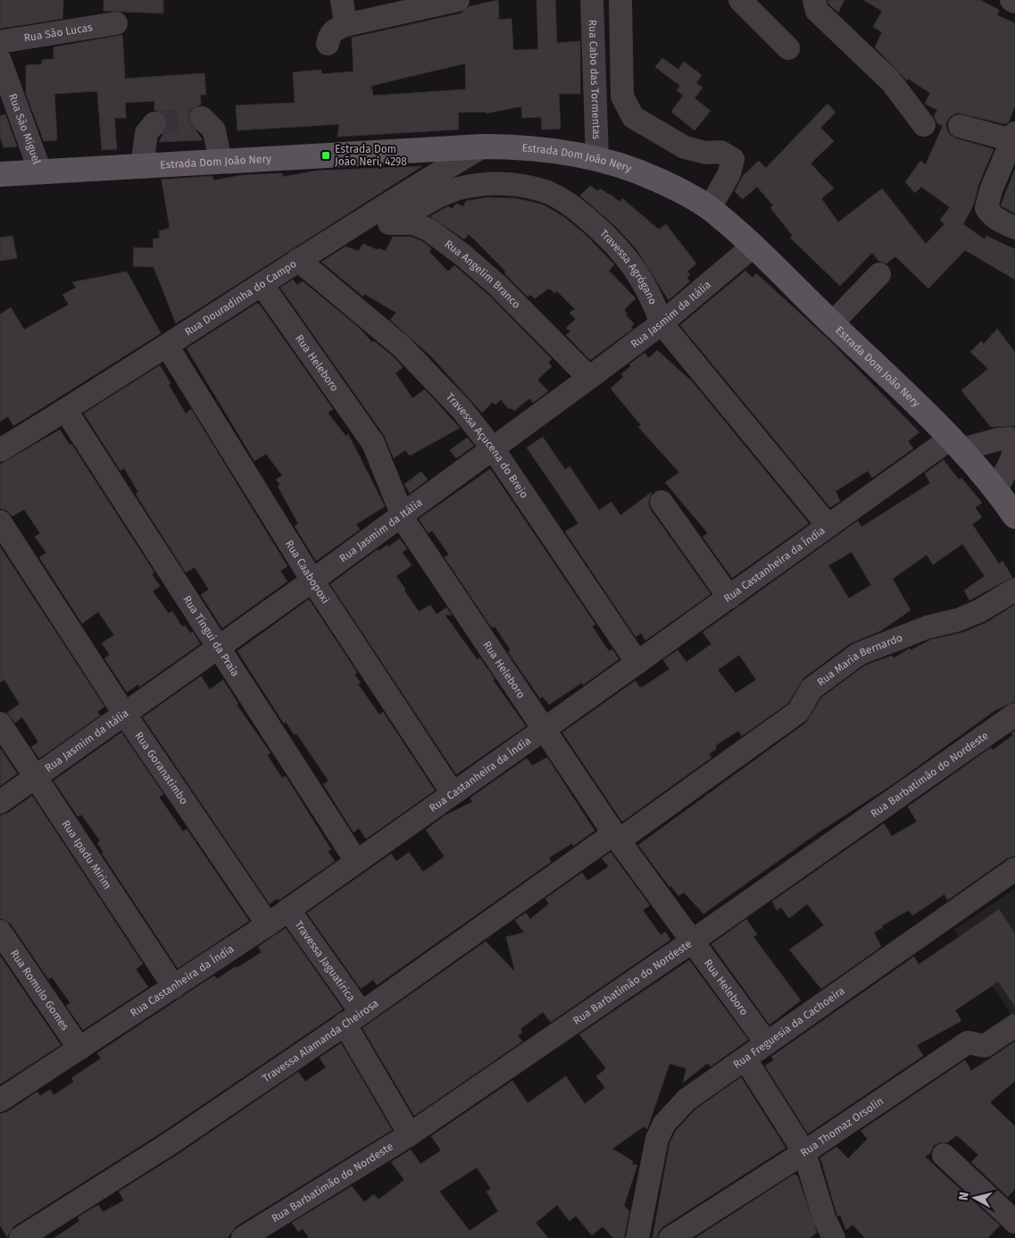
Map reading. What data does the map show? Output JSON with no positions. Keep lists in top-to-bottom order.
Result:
{
  "streets": {
    "main road": ["Estrada Dom João Nery"],
    "street": [
      "Rua São Lucas",
      "Rua Cabo das Tormentas",
      "Rua São Miguel",
      "Travessa Agrógano",
      "Rua Angelim Branco",
      "Rua Douradinha do Campo",
      "Rua Jasmim da Itália",
      "Rua Heleboro",
      "Travessa Açucena do Brejo",
      "Rua Castanheira da Índia",
      "Rua Caabopoxi",
      "Rua Tingui da Praia",
      "Rua Maria Bernardo",
      "Rua Goranatimbo",
      "Rua Barbatimão do Nordeste",
      "Rua Ipadu Mirim",
      "Travessa Jaguatirica",
      "Rua Romulo Gomes",
      "Rua Freguesia da Cachoeira",
      "Travessa Alamanda Cheirosa",
      "Rua Thomaz Orsolin"
    ]
  },
  "crossings": [
    ["Rua Cabo das Tormentas", "Estrada Dom João Nery"],
    ["Rua São Miguel", "Estrada Dom João Nery"],
    ["Estrada Dom João Nery", "Rua Douradinha do Campo"],
    ["Estrada Dom João Nery", "Rua Jasmim da Itália"],
    ["Estrada Dom João Nery", "Rua Castanheira da Índia"],
    ["Travessa Agrógano", "Rua Angelim Branco"],
    ["Travessa Agrógano", "Rua Jasmim da Itália"],
    ["Travessa Agrógano", "Rua Castanheira da Índia"],
    ["Rua Angelim Branco", "Rua Douradinha do Campo"],
    ["Rua Angelim Branco", "Rua Jasmim da Itália"],
    ["Rua Douradinha do Campo", "Rua Heleboro"],
    ["Rua Douradinha do Campo", "Travessa Açucena do Brejo"],
    ["Rua Douradinha do Campo", "Rua Caabopoxi"],
    ["Rua Douradinha do Campo", "Rua Tingui da Praia"],
    ["Rua Jasmim da Itália", "Rua Heleboro"],
    ["Rua Jasmim da Itália", "Travessa Açucena do Brejo"],
    ["Rua Jasmim da Itália", "Rua Caabopoxi"],
    ["Rua Jasmim da Itália", "Rua Tingui da Praia"],
    ["Rua Jasmim da Itália", "Rua Goranatimbo"],
    ["Rua Jasmim da Itália", "Rua Ipadu Mirim"],
    ["Rua Heleboro", "Rua Castanheira da Índia"],
    ["Rua Heleboro", "Rua Maria Bernardo"],
    ["Rua Heleboro", "Rua Barbatimão do Nordeste"],
    ["Rua Heleboro", "Rua Freguesia da Cachoeira"],
    ["Rua Heleboro", "Travessa Alamanda Cheirosa"],
    ["Travessa Açucena do Brejo", "Rua Castanheira da Índia"],
    ["Rua Castanheira da Índia", "Rua Caabopoxi"],
    ["Rua Castanheira da Índia", "Rua Tingui da Praia"],
    ["Rua Castanheira da Índia", "Rua Goranatimbo"],
    ["Rua Castanheira da Índia", "Rua Ipadu Mirim"],
    ["Rua Castanheira da Índia", "Travessa Jaguatirica"],
    ["Rua Castanheira da Índia", "Rua Romulo Gomes"],
    ["Rua Maria Bernardo", "Travessa Alamanda Cheirosa"],
    ["Rua Barbatimão do Nordeste", "Travessa Jaguatirica"],
    ["Travessa Jaguatirica", "Travessa Alamanda Cheirosa"]
  ],
  "places": {
    "transit": ["Estrada Dom João Neri, 4298"]
  },
  "north": "left"
}
